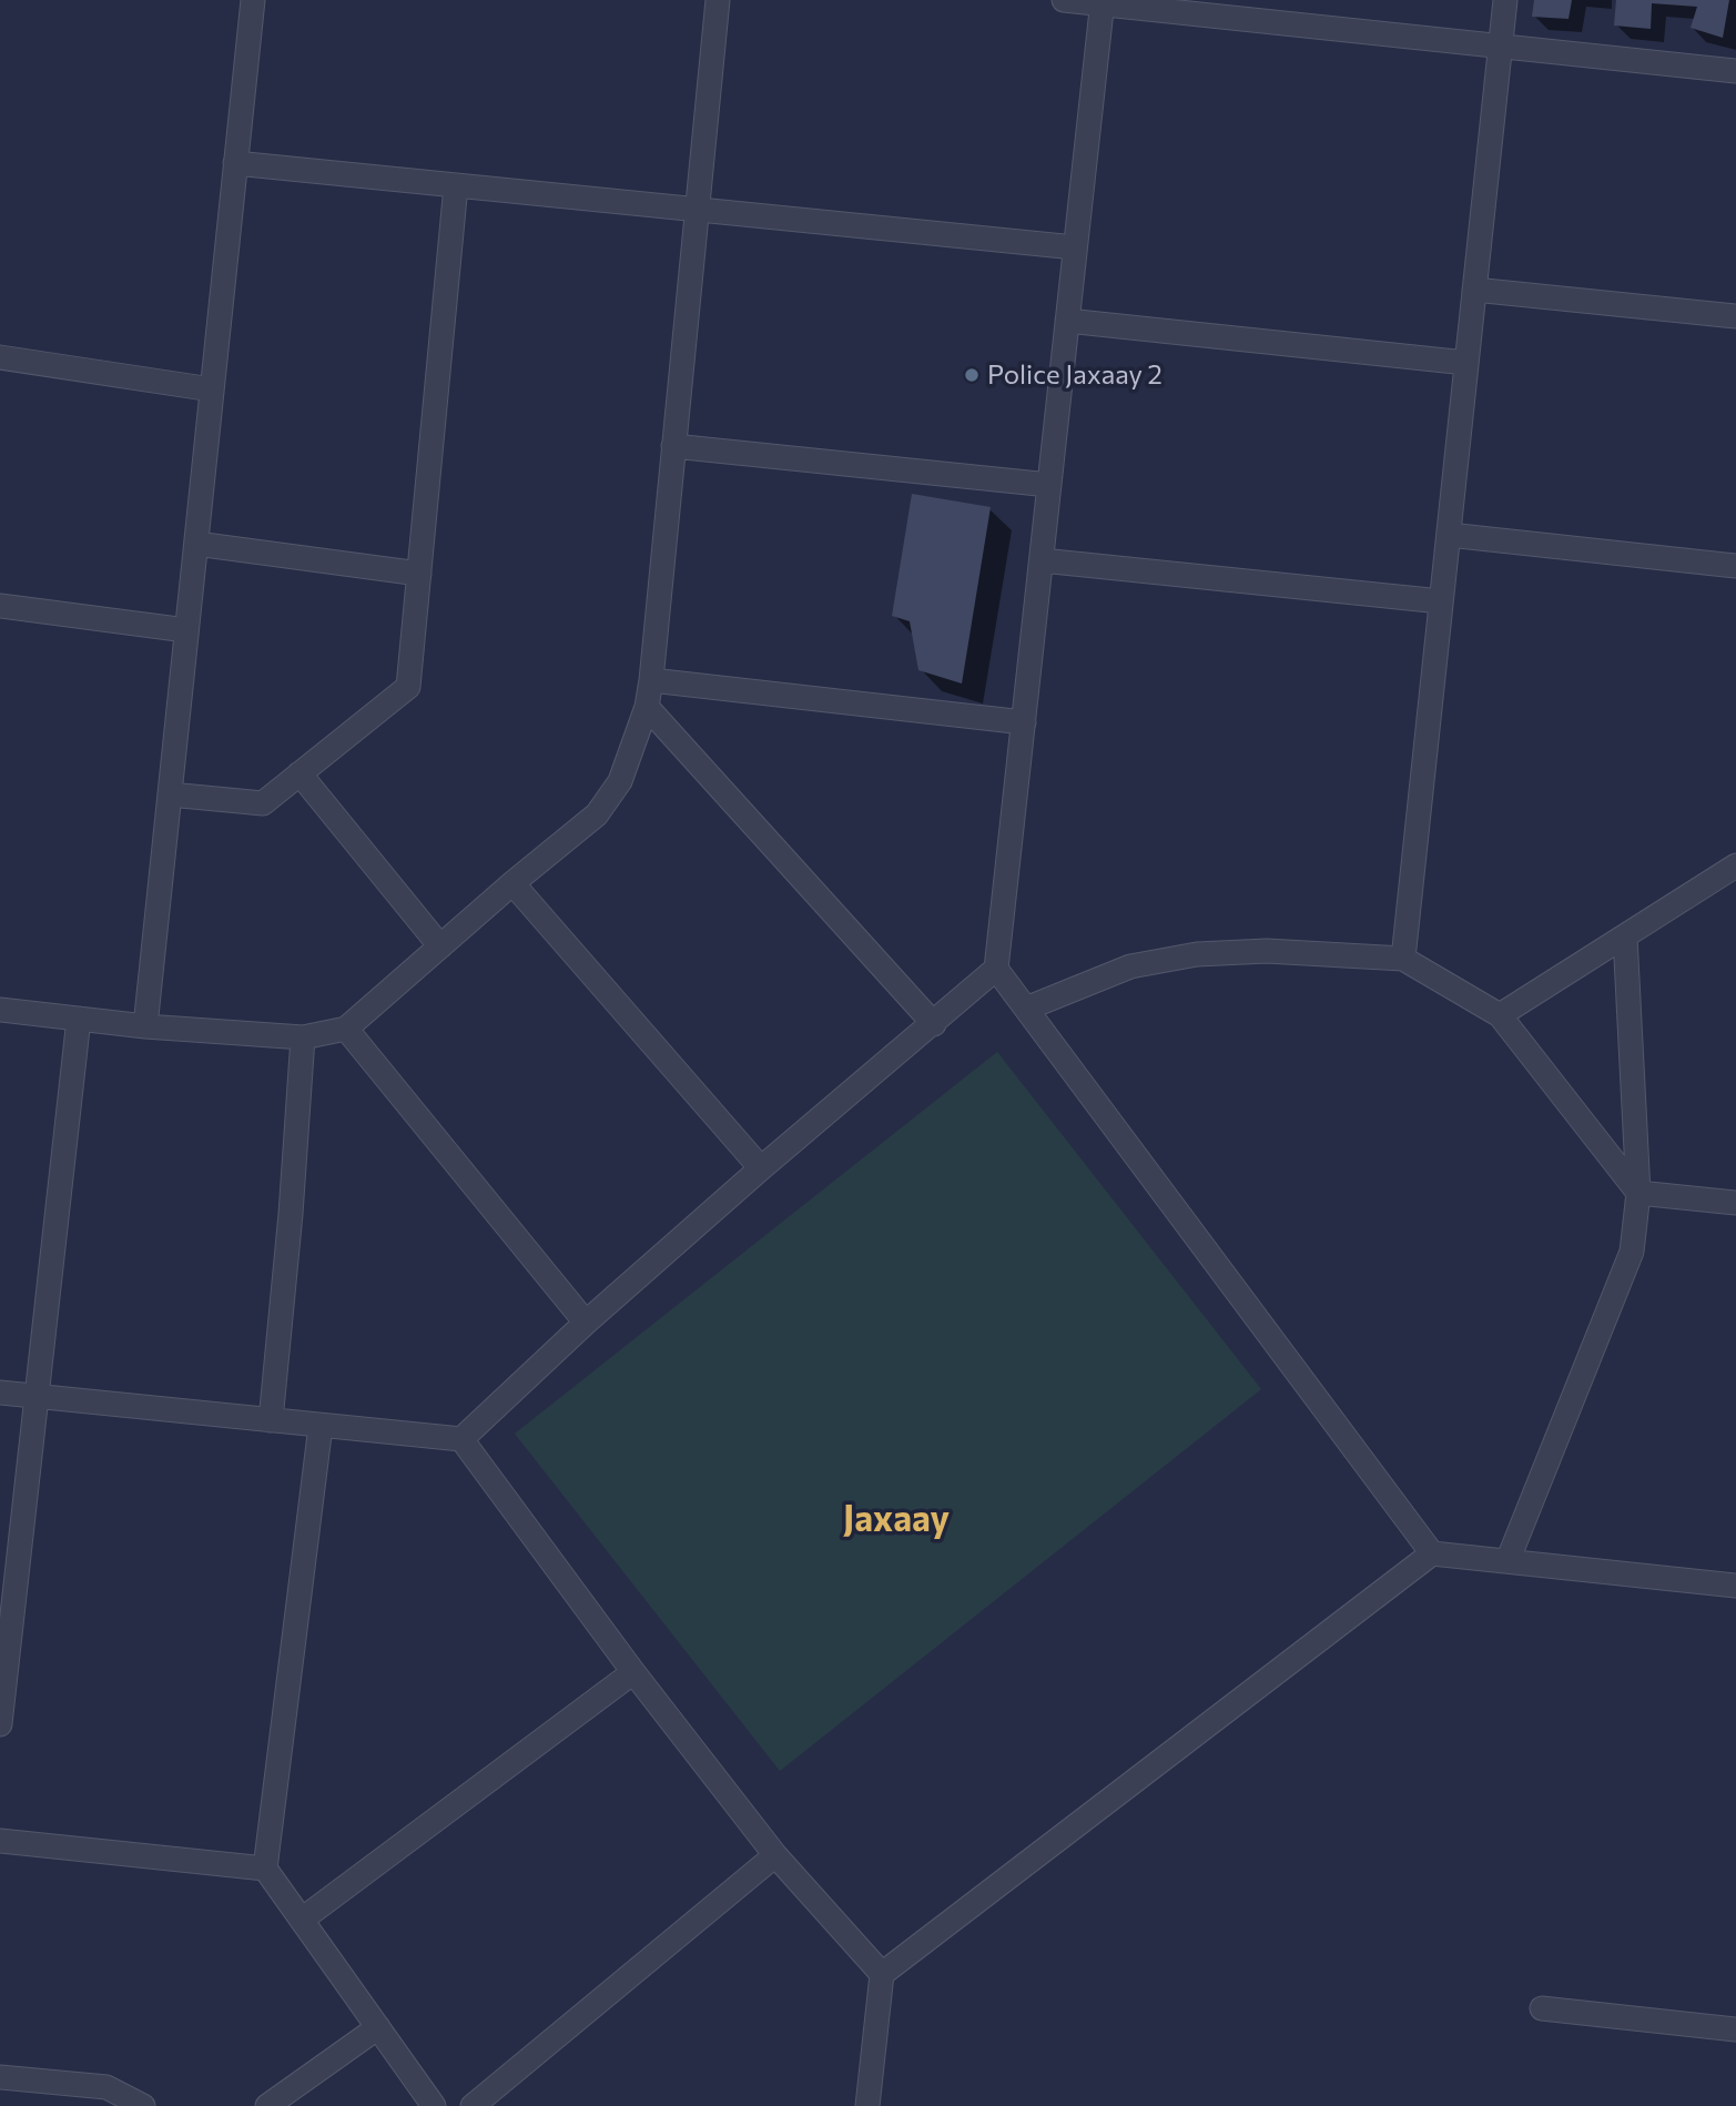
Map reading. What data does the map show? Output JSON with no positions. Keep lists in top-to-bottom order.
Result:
{
  "districts": ["Jaxaay"],
  "places": ["Police Jaxaay 2"]
}
